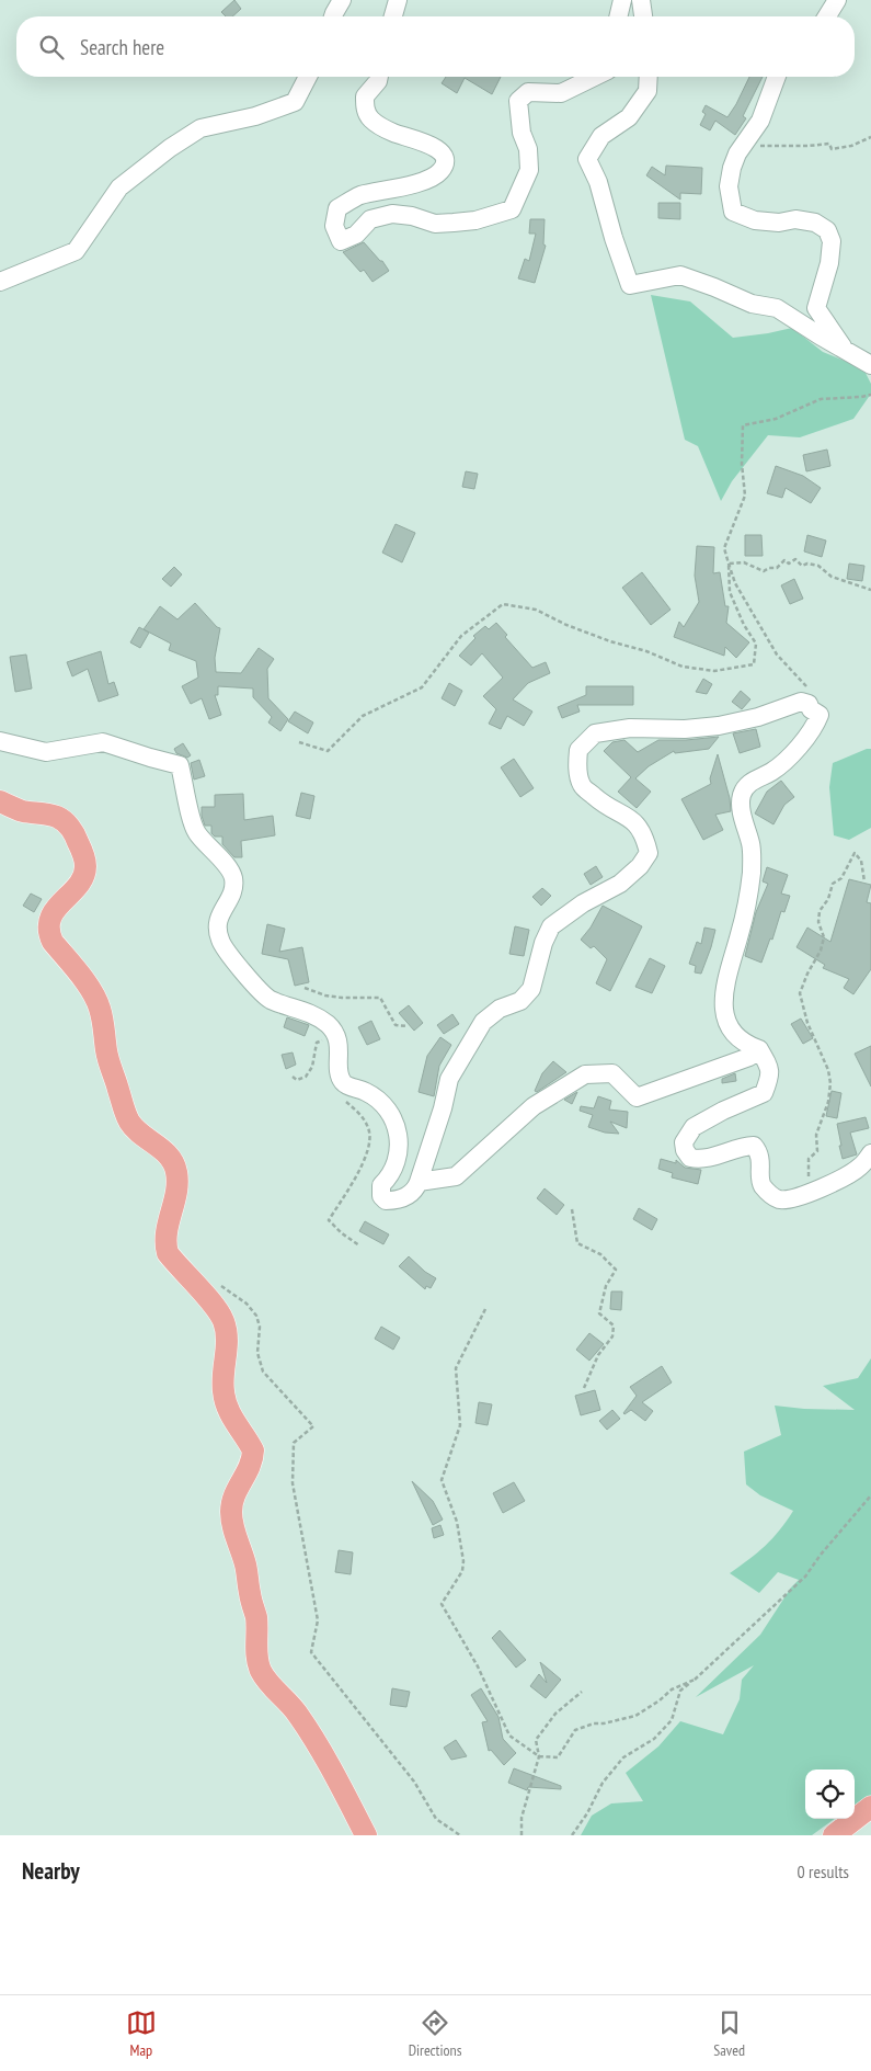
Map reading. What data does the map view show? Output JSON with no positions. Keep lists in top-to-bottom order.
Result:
{
  "page": {
    "search": "Search here",
    "heading": ["Nearby", "0 results"],
    "nav": ["Map", "Directions", "Saved"]
  }
}
